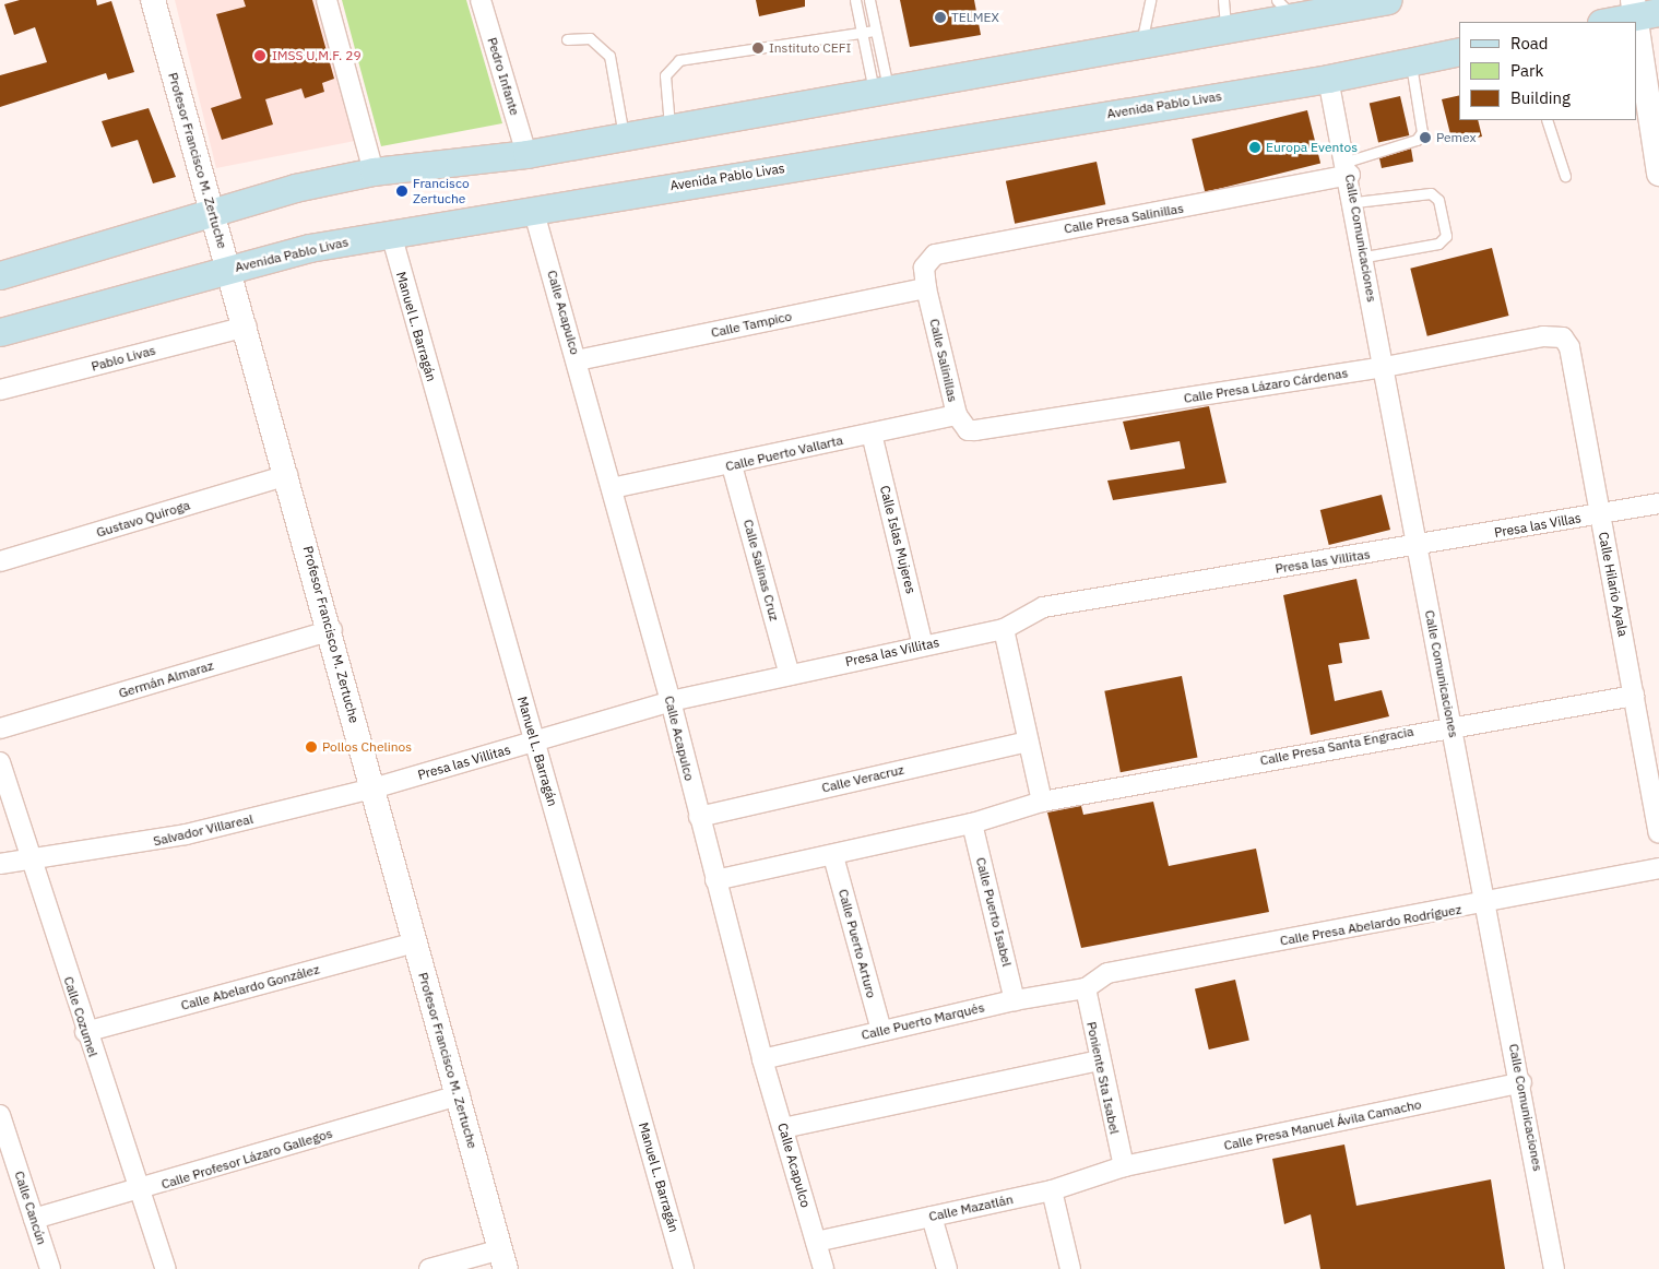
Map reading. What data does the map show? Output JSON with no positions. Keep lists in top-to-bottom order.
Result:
{
  "streets": {
    "main road": ["Avenida Pablo Livas"],
    "street": [
      "Pedro Infante",
      "Profesor Francisco M. Zertuche",
      "Calle Presa Salinillas",
      "Calle Comunicaciones",
      "Calle Acapulco",
      "Calle Tampico",
      "Manuel L. Barragán",
      "Pablo Livas",
      "Calle Salinillas",
      "Calle Presa Lázaro Cárdenas",
      "Calle Puerto Vallarta",
      "Gustavo Quiroga",
      "Presa las Villas",
      "Calle Islas Mujeres",
      "Presa las Villitas",
      "Calle Salinas Cruz",
      "Calle Hilario Ayala",
      "Germán Almaraz",
      "Calle Presa Santa Engracia",
      "Calle Veracruz",
      "Salvador Villareal",
      "Calle Puerto Isabel",
      "Calle Presa Abelardo Rodríguez",
      "Calle Puerto Arturo",
      "Calle Abelardo González",
      "Calle Cozumel",
      "Calle Puerto Marqués",
      "Poniente Sta Isabel",
      "Calle Presa Manuel Ávila Camacho",
      "Calle Profesor Lázaro Gallegos",
      "Calle Cancún",
      "Calle Mazatlán"
    ]
  },
  "crossings": [
    ["Avenida Pablo Livas", "Profesor Francisco M. Zertuche"],
    ["Avenida Pablo Livas", "Calle Comunicaciones"],
    ["Avenida Pablo Livas", "Calle Acapulco"],
    ["Avenida Pablo Livas", "Manuel L. Barragán"],
    ["Profesor Francisco M. Zertuche", "Pablo Livas"],
    ["Profesor Francisco M. Zertuche", "Gustavo Quiroga"],
    ["Profesor Francisco M. Zertuche", "Presa las Villitas"],
    ["Profesor Francisco M. Zertuche", "Germán Almaraz"],
    ["Profesor Francisco M. Zertuche", "Salvador Villareal"],
    ["Profesor Francisco M. Zertuche", "Calle Abelardo González"],
    ["Profesor Francisco M. Zertuche", "Calle Profesor Lázaro Gallegos"],
    ["Calle Presa Salinillas", "Calle Comunicaciones"],
    ["Calle Presa Salinillas", "Calle Tampico"],
    ["Calle Presa Salinillas", "Calle Salinillas"],
    ["Calle Comunicaciones", "Calle Presa Lázaro Cárdenas"],
    ["Calle Comunicaciones", "Presa las Villas"],
    ["Calle Comunicaciones", "Presa las Villitas"],
    ["Calle Comunicaciones", "Calle Presa Santa Engracia"],
    ["Calle Comunicaciones", "Calle Presa Abelardo Rodríguez"],
    ["Calle Comunicaciones", "Calle Presa Manuel Ávila Camacho"],
    ["Calle Acapulco", "Calle Tampico"],
    ["Calle Acapulco", "Calle Puerto Vallarta"],
    ["Calle Acapulco", "Presa las Villitas"],
    ["Calle Acapulco", "Calle Veracruz"],
    ["Calle Acapulco", "Calle Puerto Marqués"],
    ["Calle Acapulco", "Calle Mazatlán"],
    ["Calle Tampico", "Calle Salinillas"],
    ["Manuel L. Barragán", "Presa las Villitas"],
    ["Calle Salinillas", "Calle Presa Lázaro Cárdenas"],
    ["Calle Salinillas", "Calle Puerto Vallarta"],
    ["Calle Presa Lázaro Cárdenas", "Calle Puerto Vallarta"],
    ["Calle Presa Lázaro Cárdenas", "Calle Hilario Ayala"],
    ["Calle Puerto Vallarta", "Calle Islas Mujeres"],
    ["Calle Puerto Vallarta", "Calle Salinas Cruz"],
    ["Presa las Villas", "Presa las Villitas"],
    ["Presa las Villas", "Calle Hilario Ayala"],
    ["Calle Islas Mujeres", "Presa las Villitas"],
    ["Presa las Villitas", "Calle Salinas Cruz"],
    ["Presa las Villitas", "Salvador Villareal"],
    ["Calle Hilario Ayala", "Calle Presa Santa Engracia"],
    ["Salvador Villareal", "Calle Cozumel"],
    ["Calle Puerto Isabel", "Calle Puerto Marqués"],
    ["Calle Presa Abelardo Rodríguez", "Calle Puerto Marqués"],
    ["Calle Presa Abelardo Rodríguez", "Poniente Sta Isabel"],
    ["Calle Puerto Arturo", "Calle Puerto Marqués"],
    ["Calle Abelardo González", "Calle Cozumel"],
    ["Calle Cozumel", "Calle Profesor Lázaro Gallegos"],
    ["Calle Puerto Marqués", "Poniente Sta Isabel"],
    ["Poniente Sta Isabel", "Calle Presa Manuel Ávila Camacho"],
    ["Poniente Sta Isabel", "Calle Mazatlán"],
    ["Calle Presa Manuel Ávila Camacho", "Calle Mazatlán"],
    ["Calle Profesor Lázaro Gallegos", "Calle Cancún"]
  ],
  "places": [
    "TELMEX",
    "Instituto CEFI",
    "IMSS U.M.F. 29",
    "Pemex",
    "Europa Eventos",
    "Francisco Zertuche",
    "Pollos Chelinos"
  ],
  "legend": ["Road", "Park", "Building"]
}
